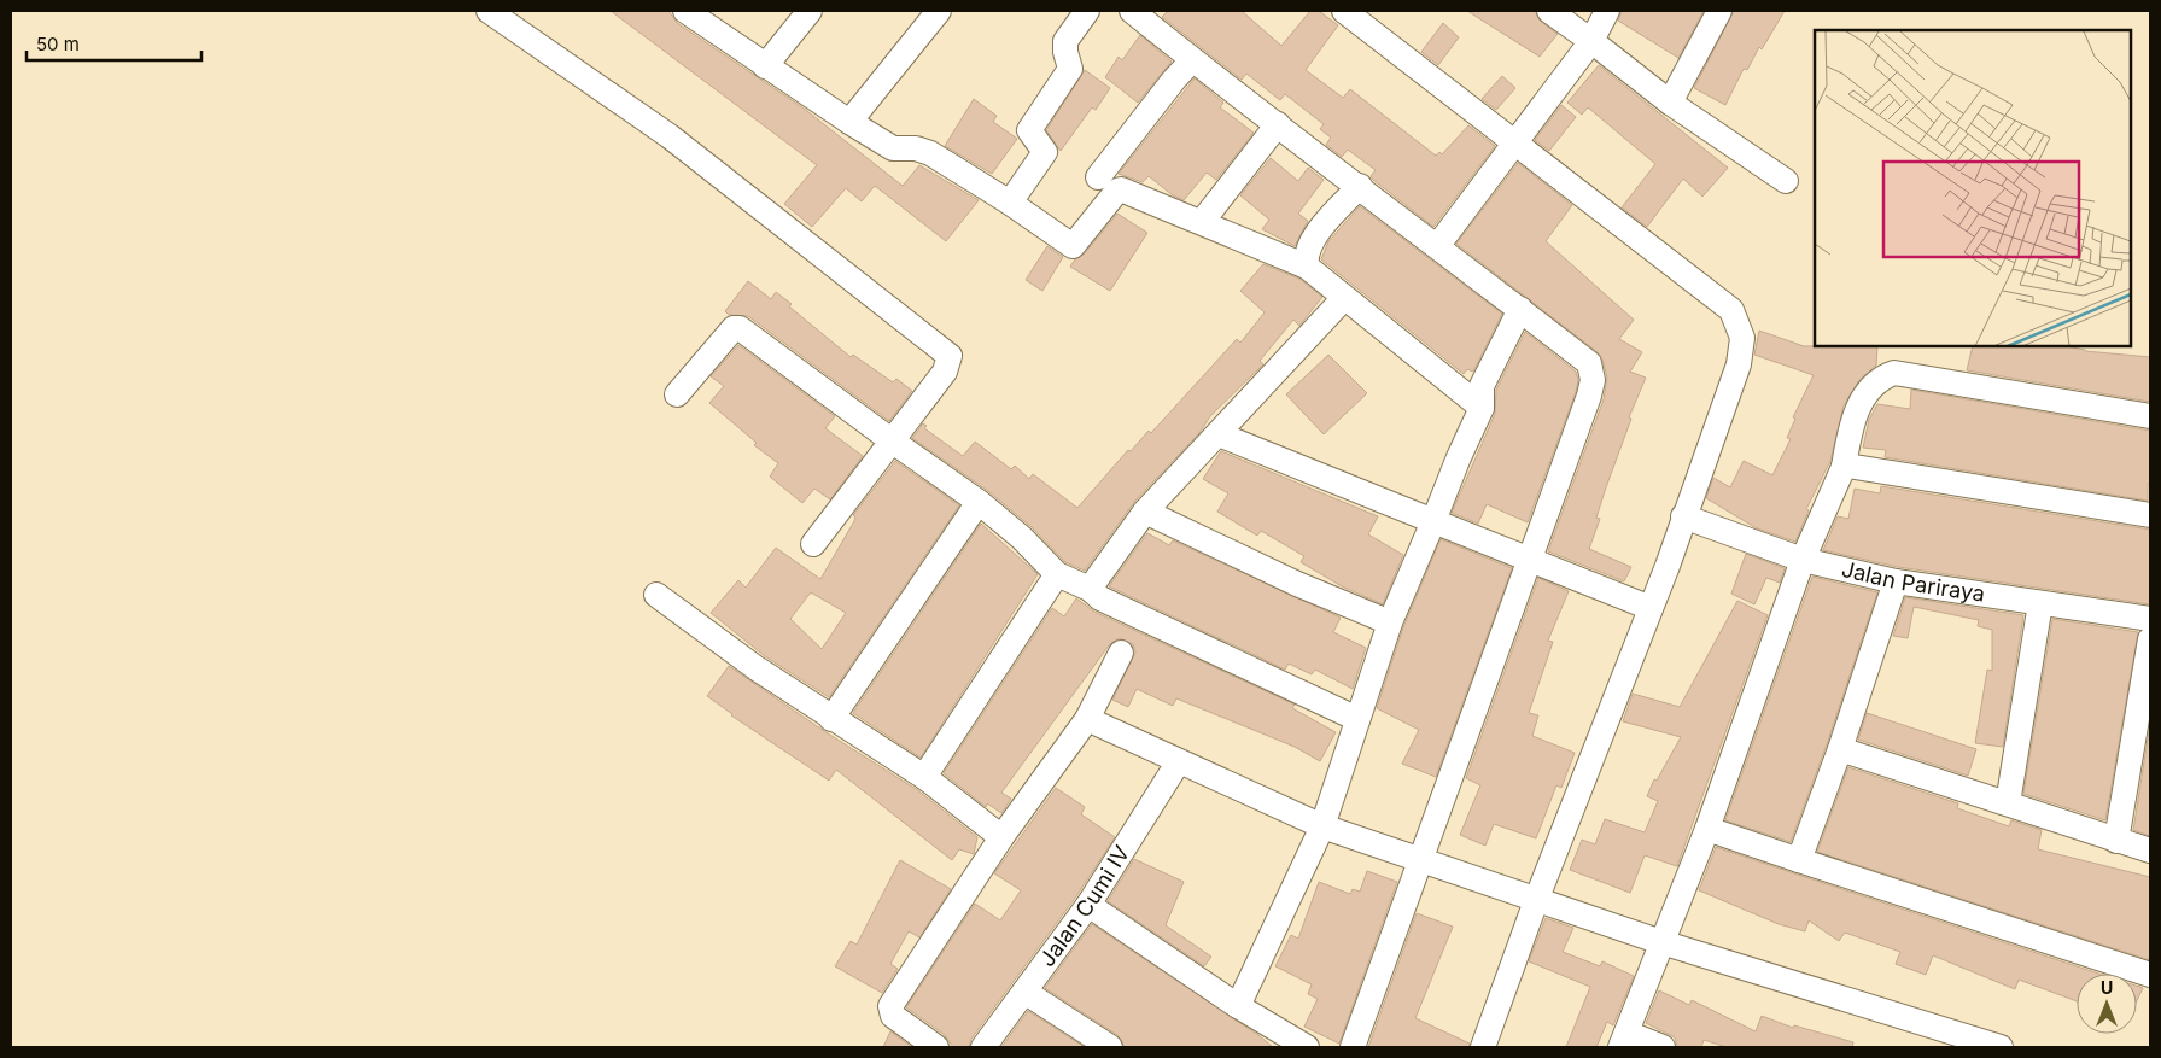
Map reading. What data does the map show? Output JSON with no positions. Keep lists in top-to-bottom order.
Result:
{
  "streets": {
    "street": ["Jalan Pariraya", "Jalan Cumi IV"]
  },
  "scale_bar": "50 m",
  "north": "top"
}
